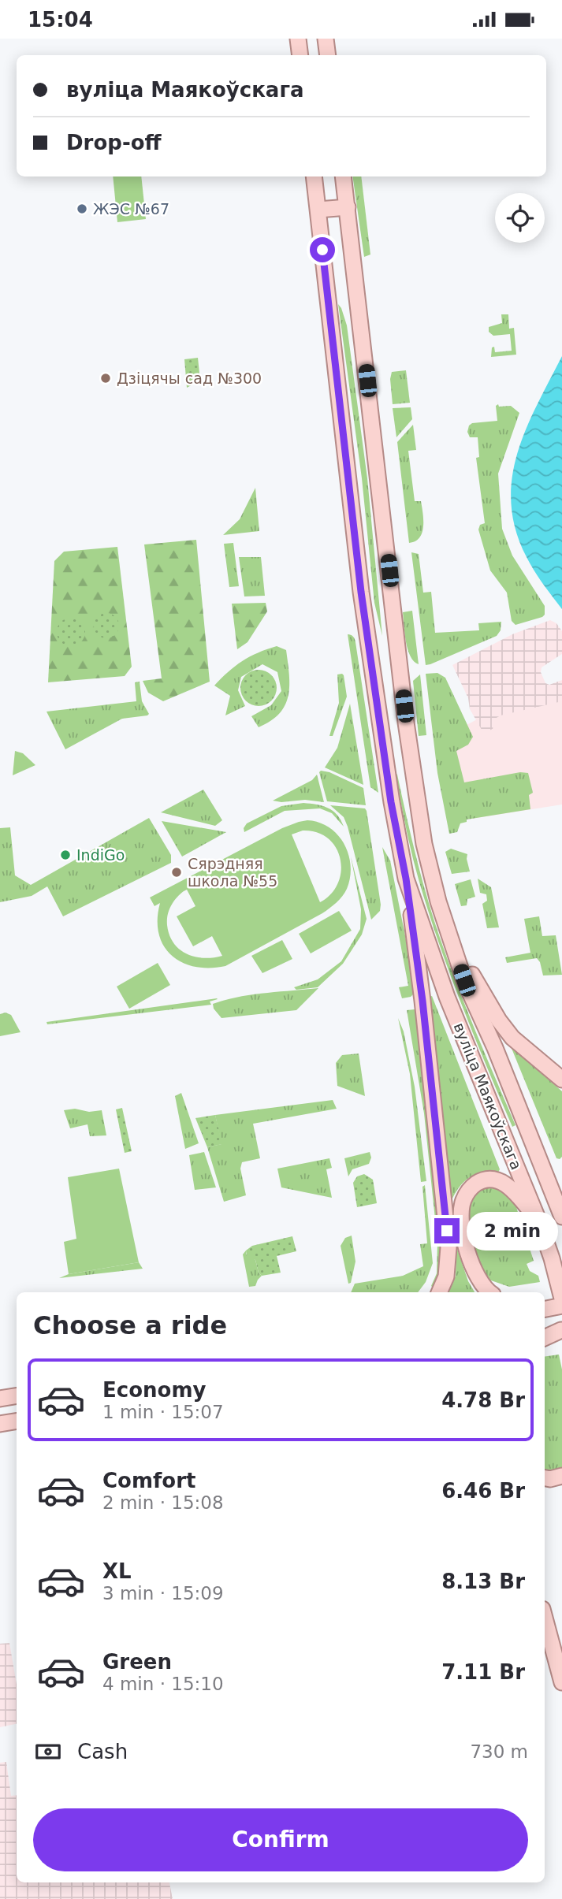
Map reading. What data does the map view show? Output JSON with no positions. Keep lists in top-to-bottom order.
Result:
{
  "streets": {
    "main road": ["вуліца Маякоўскага"]
  },
  "places": [
    "ЖЭС №67",
    "Дзіцячы сад №300",
    "IndiGo",
    "Сярэдняя школа №55"
  ],
  "page": {
    "status": "15:04",
    "banner": ["вуліца Маякоўскага", "Drop-off"],
    "bubble": "2 min",
    "heading": "Choose a ride",
    "list": [
      {
        "name": "Economy",
        "note": "1 min · 15:07",
        "value": "4.78 Br"
      },
      {
        "name": "Comfort",
        "note": "2 min · 15:08",
        "value": "6.46 Br"
      },
      {
        "name": "XL",
        "note": "3 min · 15:09",
        "value": "8.13 Br"
      },
      {
        "name": "Green",
        "note": "4 min · 15:10",
        "value": "7.11 Br"
      }
    ],
    "pay": ["Cash", "730 m"],
    "buttons": "Confirm"
  }
}
